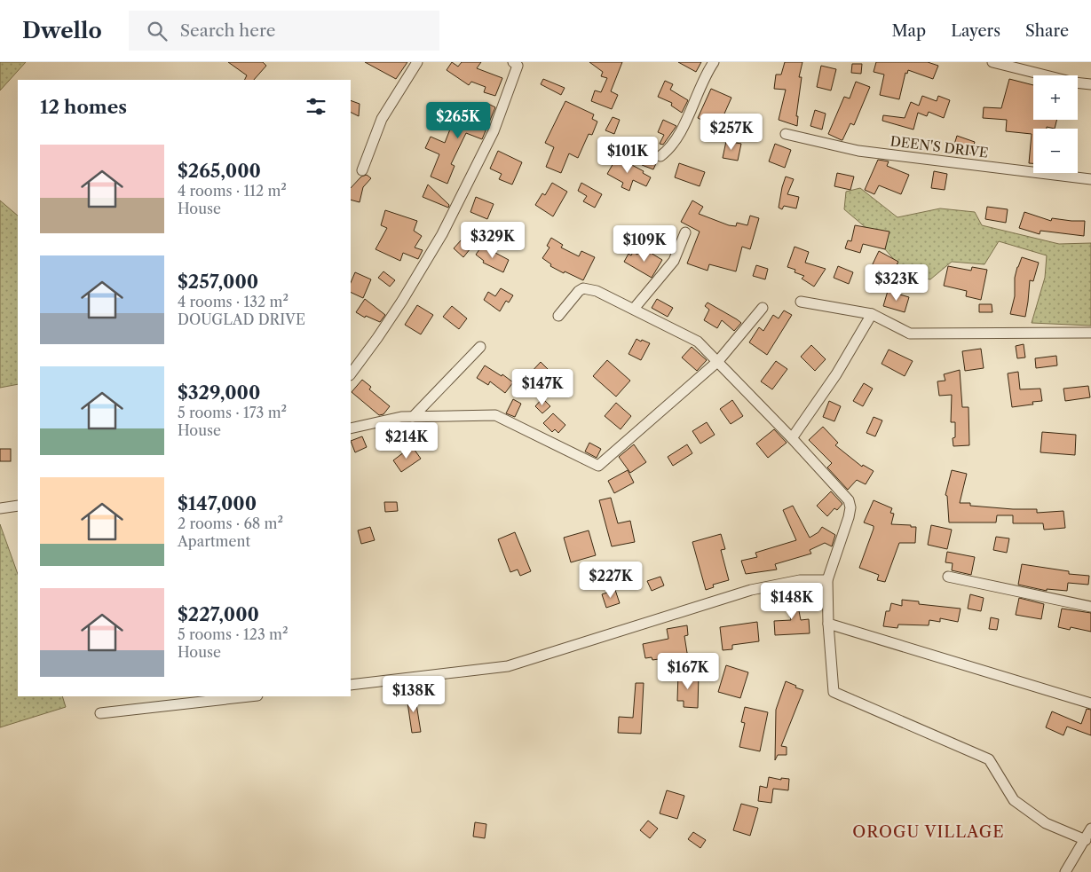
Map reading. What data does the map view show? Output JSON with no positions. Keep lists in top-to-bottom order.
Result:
{
  "streets": {
    "street": ["DEEN'S DRIVE"]
  },
  "districts": ["OROGU VILLAGE"],
  "page": {
    "header": "Dwello",
    "search": "Search here",
    "nav": ["Map", "Layers", "Share"],
    "map_buttons": ["+", "−"],
    "heading": "12 homes",
    "price": [
      "$265K",
      "$257K",
      "$101K",
      "$329K",
      "$109K",
      "$323K",
      "$147K",
      "$214K",
      "$227K",
      "$148K",
      "$167K",
      "$138K"
    ],
    "list": [
      {
        "name": "$265,000",
        "note": "4 rooms · 112 m² · House"
      },
      {
        "name": "$257,000",
        "note": "4 rooms · 132 m² · DOUGLAD DRIVE"
      },
      {
        "name": "$329,000",
        "note": "5 rooms · 173 m² · House"
      },
      {
        "name": "$147,000",
        "note": "2 rooms · 68 m² · Apartment"
      },
      {
        "name": "$227,000",
        "note": "5 rooms · 123 m² · House"
      }
    ]
  }
}
